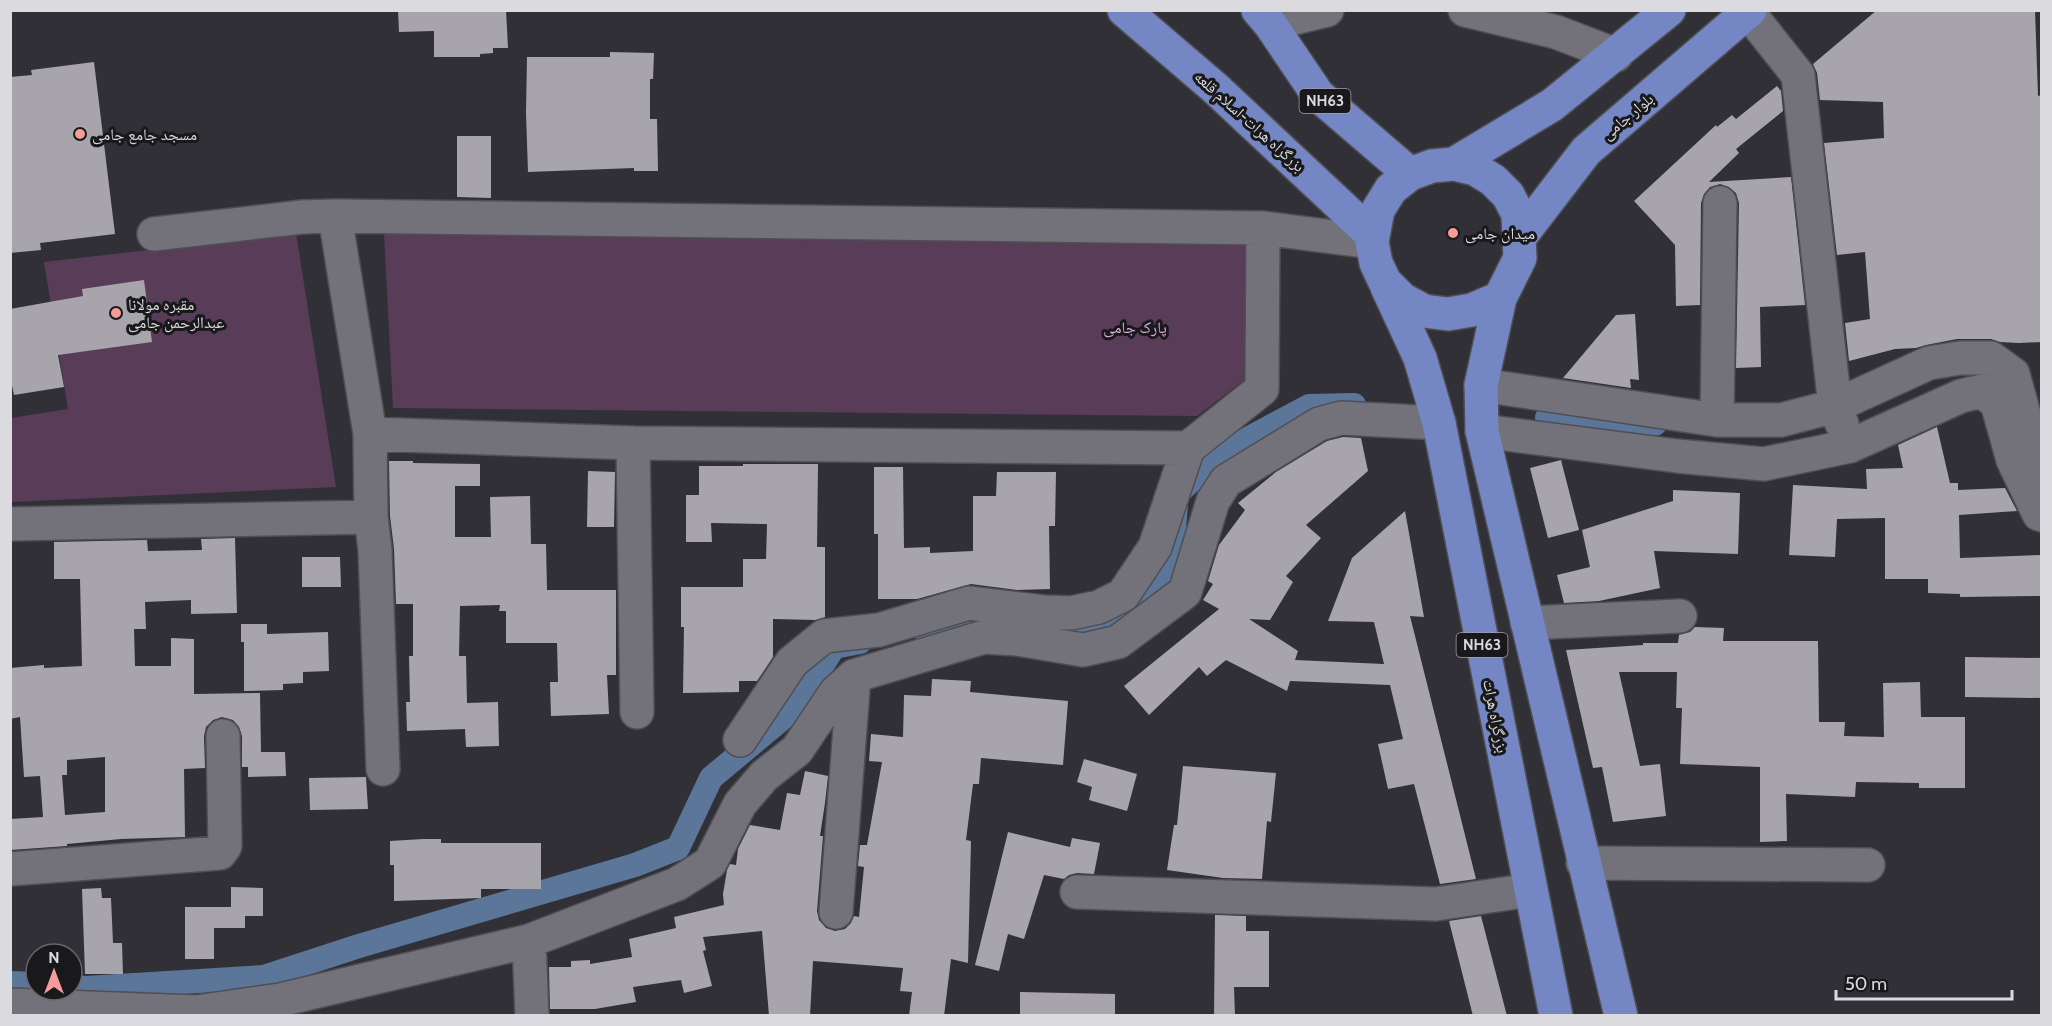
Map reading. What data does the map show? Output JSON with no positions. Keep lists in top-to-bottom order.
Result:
{
  "streets": {
    "highway": [
      "NH63",
      "بلوار جامی",
      "بزرگراه هرات-اسلام قلعه",
      "بزرگراه هرات"
    ]
  },
  "crossings": [
    ["NH63", "بلوار جامی"],
    ["NH63", "بزرگراه هرات-اسلام قلعه"],
    ["NH63", "بزرگراه هرات"],
    ["بلوار جامی", "بزرگراه هرات-اسلام قلعه"],
    ["بلوار جامی", "بزرگراه هرات"],
    ["بزرگراه هرات-اسلام قلعه", "بزرگراه هرات"]
  ],
  "parks": ["پارک جامی"],
  "places": ["مسجد جامع جامی", "میدان جامی", "مقبره مولانا عبدالرحمن جامی"],
  "scale_bar": "50 m",
  "north": "top"
}
